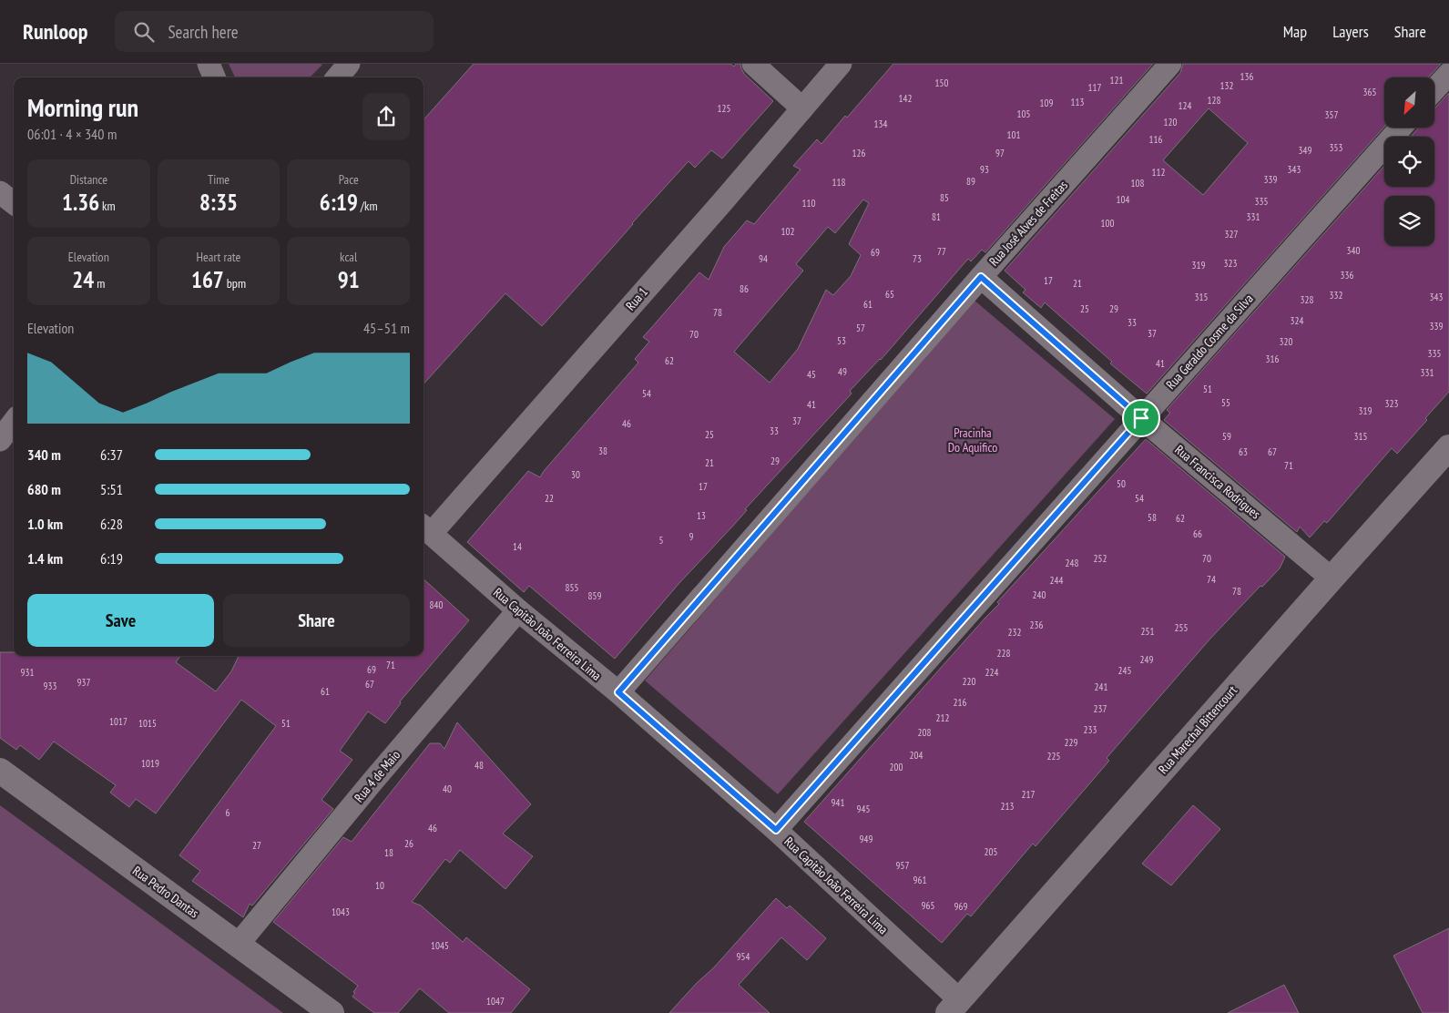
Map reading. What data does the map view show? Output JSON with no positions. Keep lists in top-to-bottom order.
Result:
{
  "streets": {
    "main road": ["Rua Marechal Bittencourt", "Rua Pedro Dantas"],
    "street": [
      "Rua José Alves de Freitas",
      "Rua 1",
      "Rua Geraldo Cosme da Silva",
      "Rua Francisca Rodrigues",
      "Rua Capitão João Ferreira Lima",
      "Rua 4 de Maio"
    ]
  },
  "crossings": [
    ["Rua José Alves de Freitas", "Rua Francisca Rodrigues"],
    ["Rua José Alves de Freitas", "Rua Capitão João Ferreira Lima"],
    ["Rua 1", "Rua Capitão João Ferreira Lima"],
    ["Rua Geraldo Cosme da Silva", "Rua Francisca Rodrigues"],
    ["Rua Geraldo Cosme da Silva", "Rua Capitão João Ferreira Lima"],
    ["Rua Francisca Rodrigues", "Rua Marechal Bittencourt"],
    ["Rua Capitão João Ferreira Lima", "Rua Marechal Bittencourt"],
    ["Rua Capitão João Ferreira Lima", "Rua 4 de Maio"],
    ["Rua 4 de Maio", "Rua Pedro Dantas"]
  ],
  "parks": ["Pracinha Do Aquifico"],
  "house_numbers": [
    "136",
    "121",
    "150",
    "132",
    "117",
    "365",
    "142",
    "128",
    "113",
    "109",
    "124",
    "125",
    "105",
    "357",
    "120",
    "134",
    "101",
    "116",
    "353",
    "349",
    "126",
    "97",
    "93",
    "343",
    "112",
    "339",
    "89",
    "118",
    "108",
    "85",
    "104",
    "335",
    "110",
    "81",
    "331",
    "100",
    "102",
    "327",
    "340",
    "77",
    "69",
    "94",
    "73",
    "323",
    "319",
    "336",
    "17",
    "21",
    "86",
    "65",
    "332",
    "315",
    "343",
    "328",
    "61",
    "25",
    "29",
    "78",
    "324",
    "33",
    "339",
    "57",
    "37",
    "70",
    "53",
    "320",
    "335",
    "316",
    "62",
    "41",
    "49",
    "331",
    "45",
    "51",
    "54",
    "55",
    "323",
    "41",
    "319",
    "37",
    "46",
    "33",
    "25",
    "59",
    "315",
    "38",
    "63",
    "67",
    "29",
    "21",
    "71",
    "30",
    "50",
    "17",
    "22",
    "54",
    "13",
    "58",
    "62",
    "66",
    "9",
    "5",
    "14",
    "252",
    "70",
    "248",
    "74",
    "244",
    "855",
    "78",
    "240",
    "859",
    "840",
    "236",
    "255",
    "251",
    "232",
    "228",
    "249",
    "71",
    "69",
    "245",
    "931",
    "224",
    "220",
    "937",
    "67",
    "933",
    "241",
    "61",
    "216",
    "237",
    "212",
    "1017",
    "1015",
    "51",
    "233",
    "208",
    "229",
    "204",
    "225",
    "1019",
    "48",
    "200",
    "40",
    "217",
    "941",
    "213",
    "945",
    "6",
    "46",
    "949",
    "26",
    "27",
    "205",
    "18",
    "957",
    "961",
    "10",
    "965",
    "969",
    "1043",
    "1045",
    "954",
    "1047"
  ],
  "north": "bottom left",
  "page": {
    "header": "Runloop",
    "search": "Search here",
    "nav": ["Map", "Layers", "Share"],
    "heading": ["Morning run", "06:01 · 4 × 340 m"],
    "stats": [
      ["Distance", "1.36 km"],
      ["Time", "8:35"],
      ["Pace", "6:19 /km"],
      ["Elevation", "24 m"],
      ["Heart rate", "167 bpm"],
      ["kcal", "91"]
    ],
    "chart": ["Elevation", "45–51 m"],
    "list": [
      {
        "name": "340 m",
        "note": "6:37"
      },
      {
        "name": "680 m",
        "note": "5:51"
      },
      {
        "name": "1.0 km",
        "note": "6:28"
      },
      {
        "name": "1.4 km",
        "note": "6:19"
      }
    ],
    "buttons": ["Save", "Share"]
  }
}
